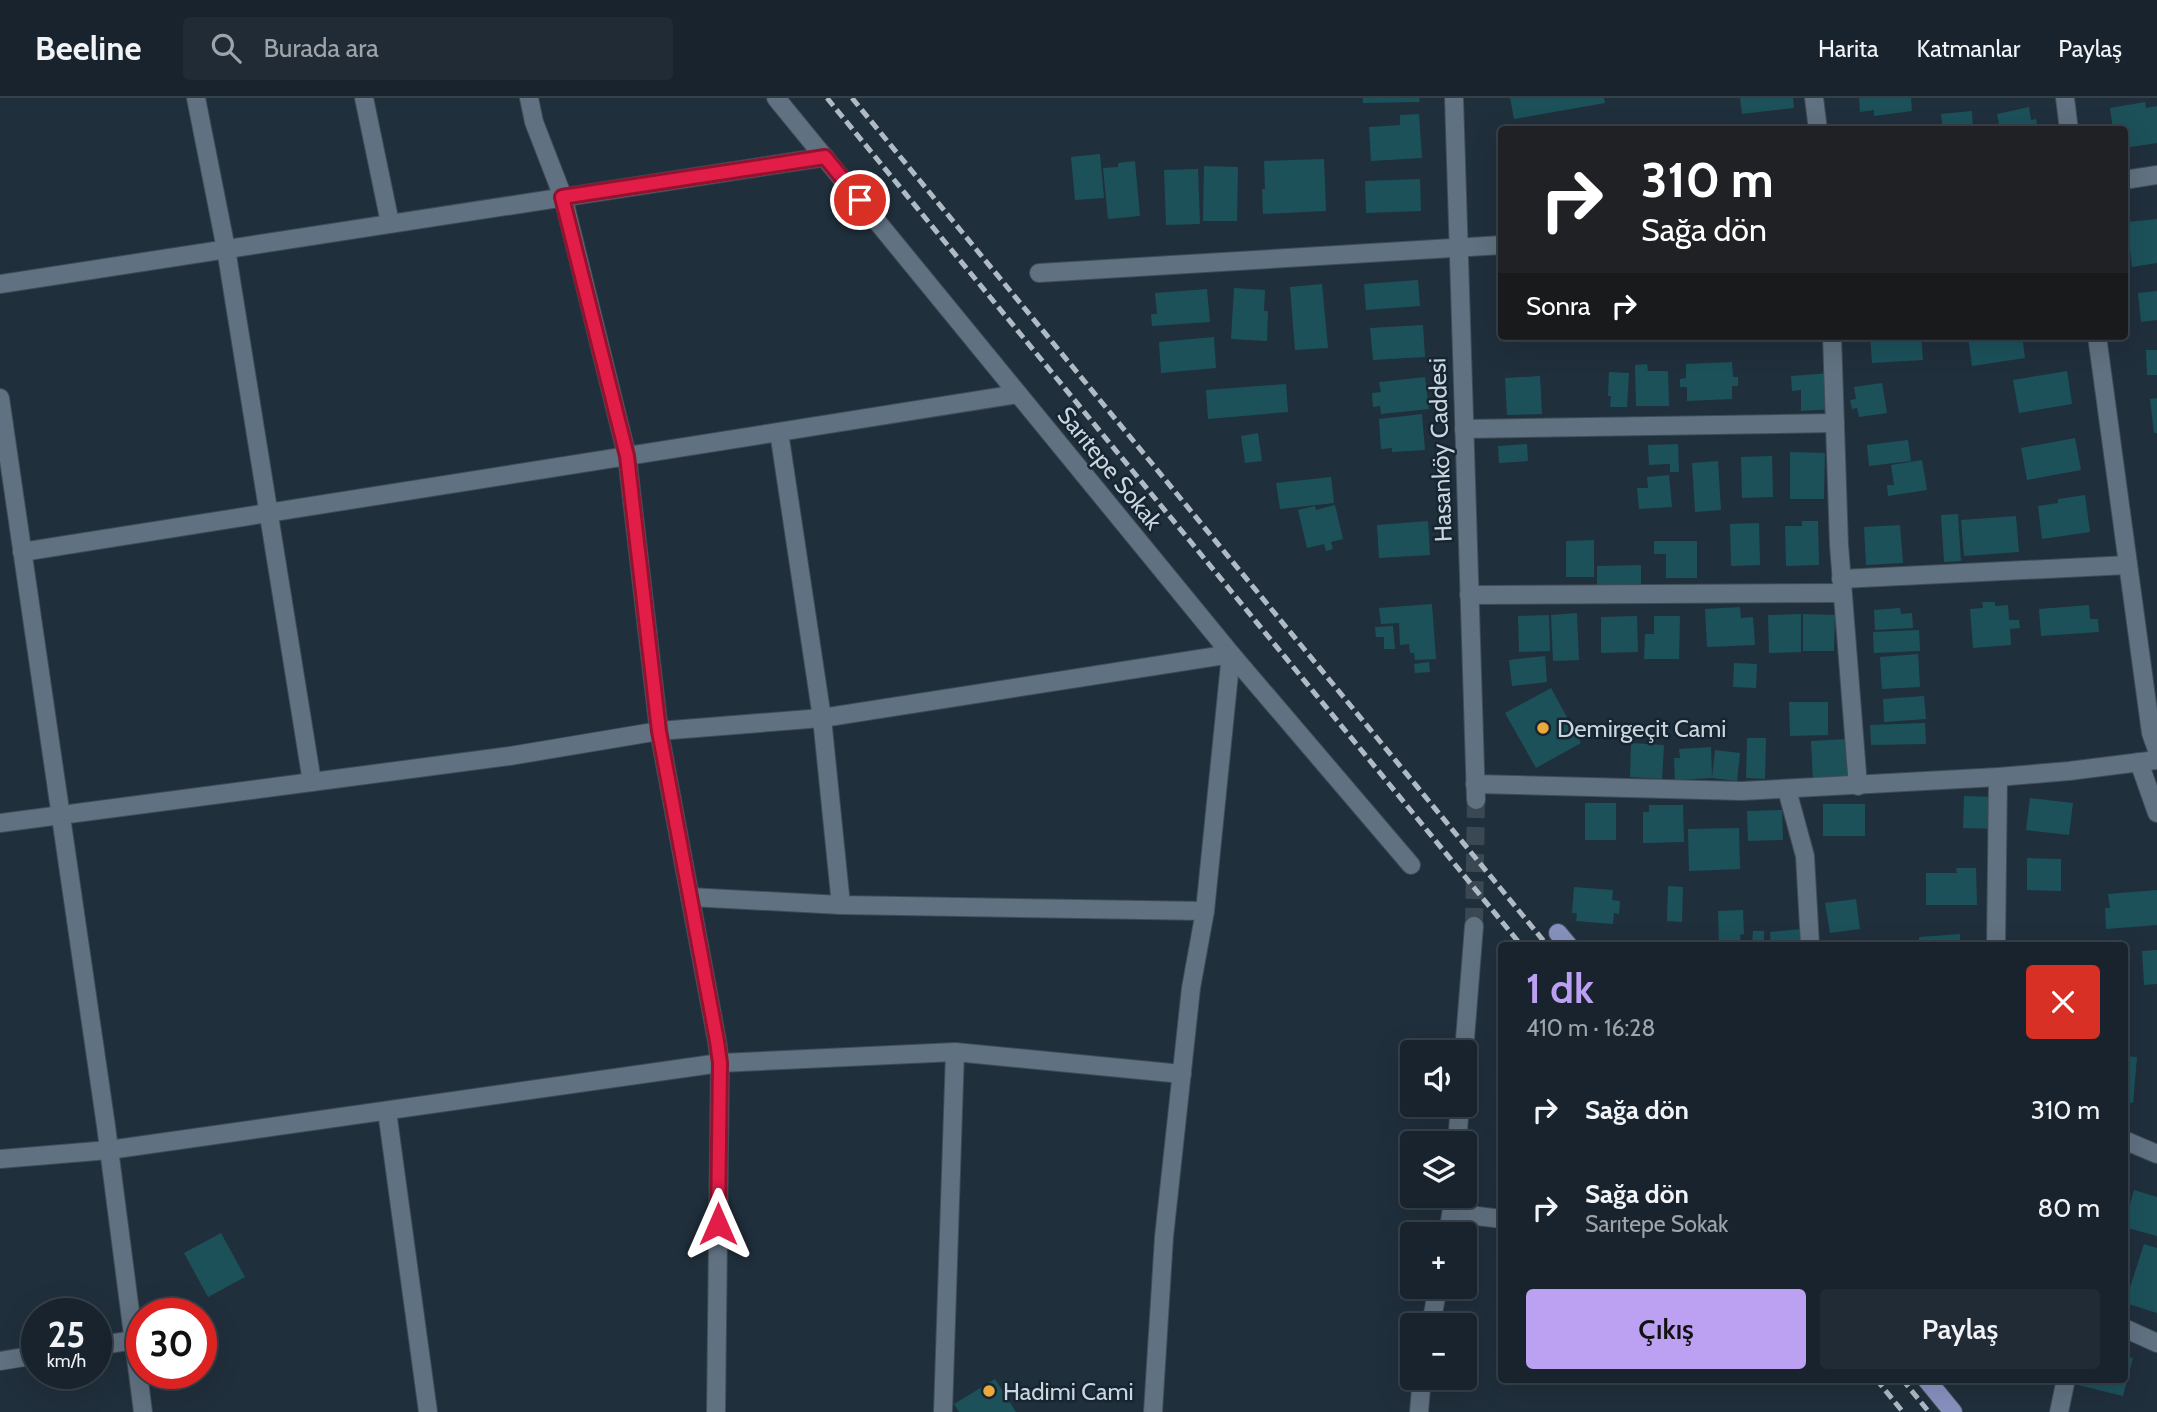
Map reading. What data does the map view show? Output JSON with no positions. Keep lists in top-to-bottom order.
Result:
{
  "streets": {
    "street": ["Hasanköy Caddesi", "Sarıtepe Sokak"]
  },
  "places": ["Demirgeçit Cami", "Hadimi Cami"],
  "page": {
    "header": "Beeline",
    "search": "Burada ara",
    "nav": ["Harita", "Katmanlar", "Paylaş"],
    "turn": ["310 m", "Sağa dön"],
    "then": "Sonra",
    "heading": ["1 dk", "410 m · 16:28"],
    "map_buttons": ["+", "−"],
    "list": [
      {
        "name": "Sağa dön",
        "value": "310 m"
      },
      {
        "name": "Sağa dön",
        "note": "Sarıtepe Sokak",
        "value": "80 m"
      }
    ],
    "buttons": ["Çıkış", "Paylaş"],
    "speed": "25 km/h",
    "limit": "30"
  }
}
